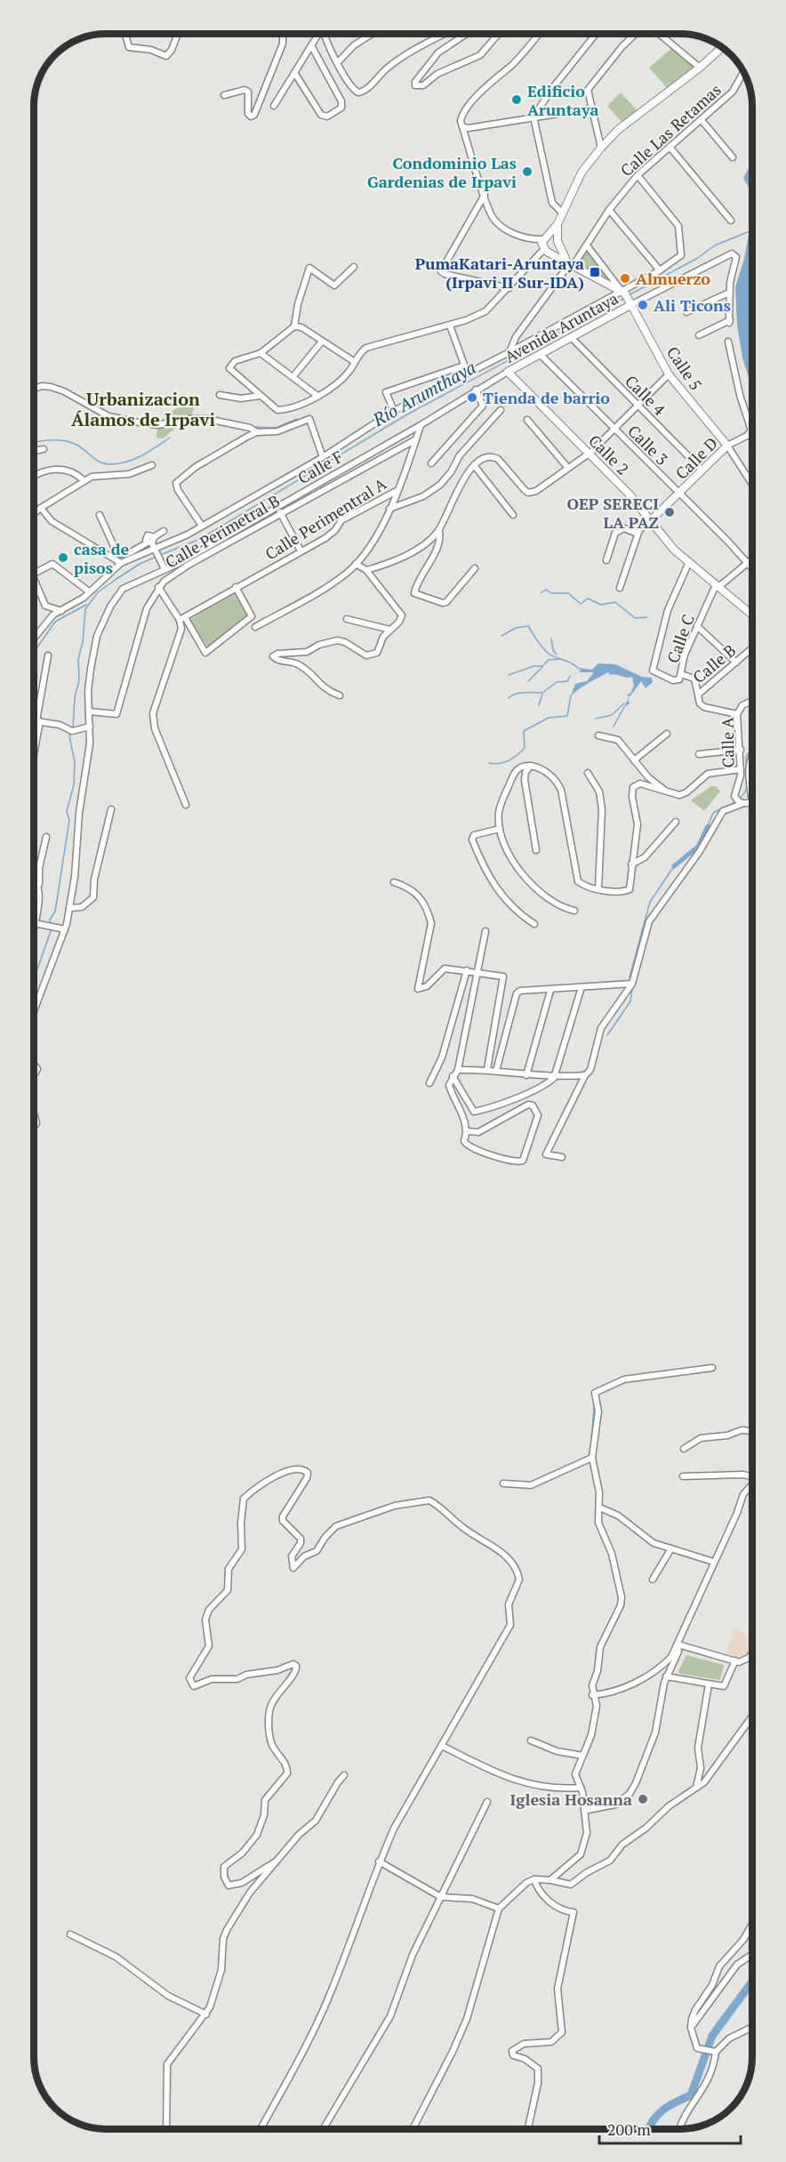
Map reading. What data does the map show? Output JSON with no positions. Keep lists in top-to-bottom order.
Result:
{
  "streets": {
    "main road": [
      "Avenida Aruntaya",
      "Calle 5",
      "Calle 2",
      "Calle D"
    ],
    "street": [
      "Calle Las Retamas",
      "Calle 4",
      "Calle 3",
      "Calle F",
      "Calle Perimentral A",
      "Calle Perimetral B",
      "Calle C",
      "Calle B",
      "Calle A"
    ]
  },
  "crossings": [
    ["Calle Las Retamas", "Avenida Aruntaya"],
    ["Avenida Aruntaya", "Calle 5"],
    ["Avenida Aruntaya", "Calle 4"],
    ["Avenida Aruntaya", "Calle 3"],
    ["Avenida Aruntaya", "Calle 2"],
    ["Avenida Aruntaya", "Calle F"],
    ["Avenida Aruntaya", "Calle Perimentral A"],
    ["Calle 5", "Calle D"],
    ["Calle 4", "Calle D"],
    ["Calle 3", "Calle D"],
    ["Calle 2", "Calle D"],
    ["Calle 2", "Calle C"],
    ["Calle F", "Calle Perimentral A"],
    ["Calle F", "Calle Perimetral B"],
    ["Calle Perimentral A", "Calle Perimetral B"],
    ["Calle B", "Calle A"]
  ],
  "districts": ["Urbanizacion Álamos de Irpavi"],
  "water": ["Río Arumthaya"],
  "places": {
    "other": [
      "Edificio Aruntaya",
      "Condominio Las Gardenias de Irpavi",
      "Almuerzo",
      "Ali Ticons",
      "Tienda de barrio",
      "OEP SERECI LA PAZ",
      "casa de pisos",
      "Iglesia Hosanna"
    ],
    "transit": ["PumaKatari-Aruntaya (Irpavi II Sur-IDA)"]
  },
  "scale_bar": "200 m"
}
